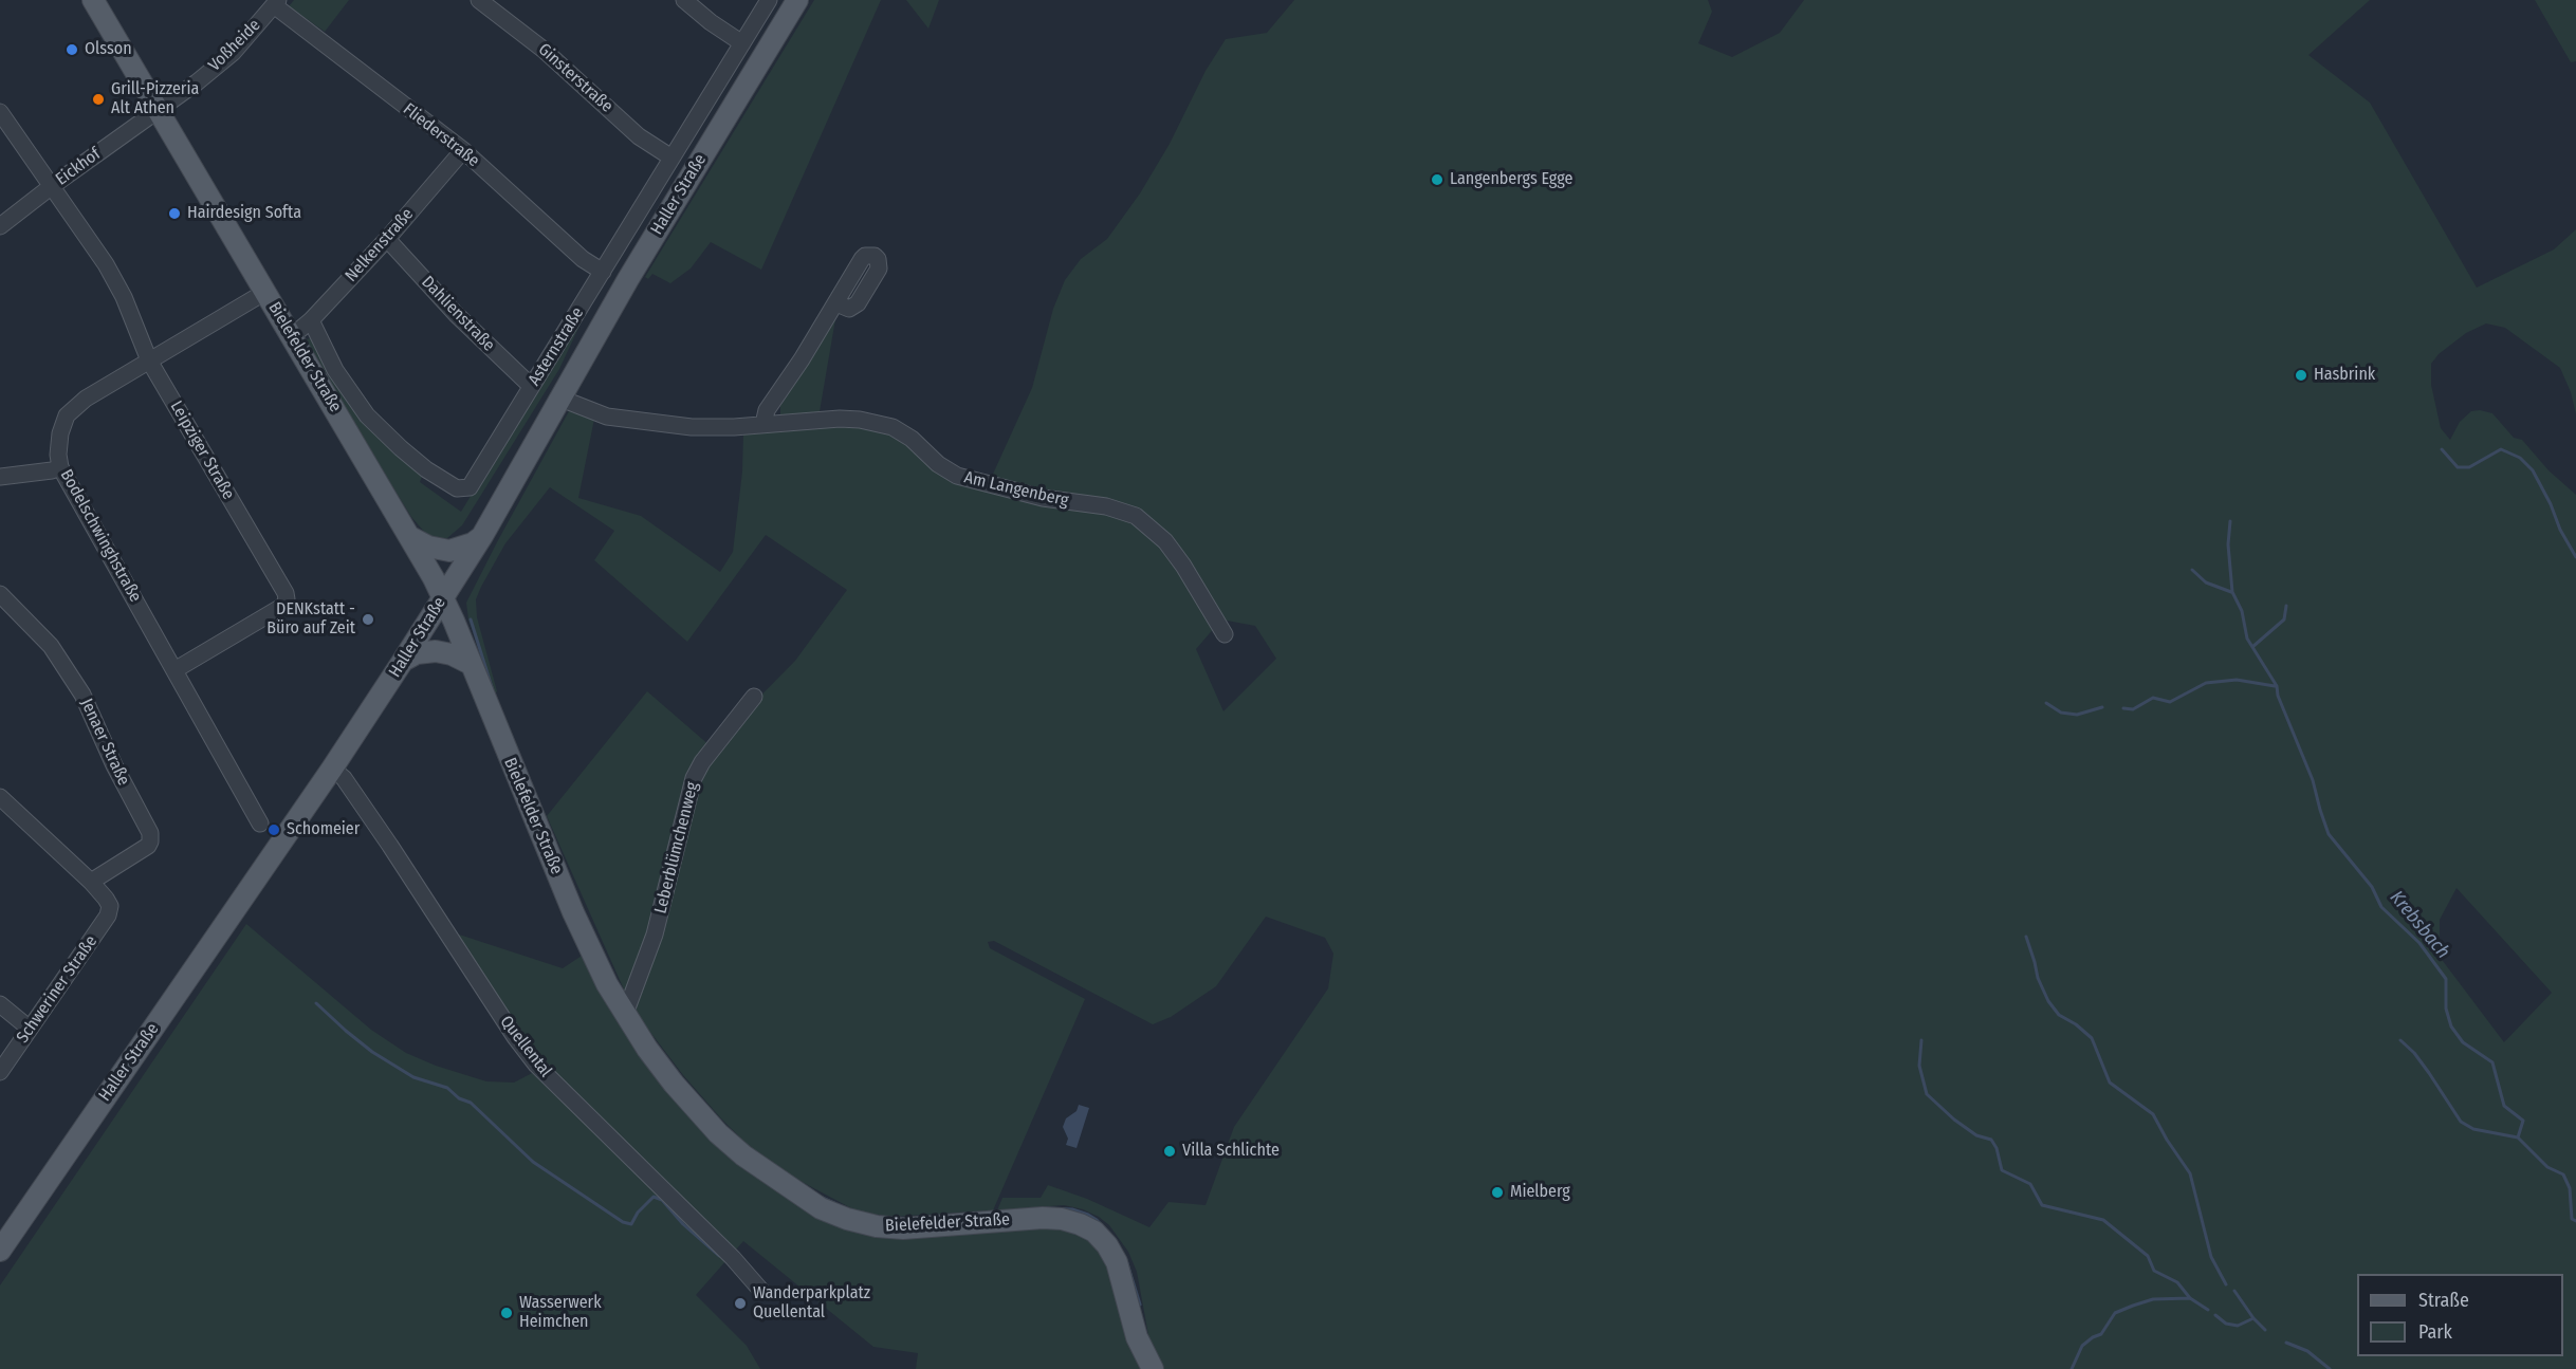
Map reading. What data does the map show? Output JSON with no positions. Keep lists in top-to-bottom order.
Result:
{
  "streets": {
    "main road": ["Haller Straße", "Bielefelder Straße"],
    "street": [
      "Voßheide",
      "Ginsterstraße",
      "Fliederstraße",
      "Eickhof",
      "Nelkenstraße",
      "Dahlienstraße",
      "Asternstraße",
      "Leipziger Straße",
      "Am Langenberg",
      "Bodelschwinghstraße",
      "Jenaer Straße",
      "Leberblümchenweg",
      "Schweriner Straße",
      "Quellental"
    ]
  },
  "crossings": [
    ["Voßheide", "Fliederstraße"],
    ["Voßheide", "Eickhof"],
    ["Voßheide", "Bielefelder Straße"],
    ["Ginsterstraße", "Asternstraße"],
    ["Fliederstraße", "Nelkenstraße"],
    ["Fliederstraße", "Asternstraße"],
    ["Eickhof", "Bielefelder Straße"],
    ["Eickhof", "Leipziger Straße"],
    ["Haller Straße", "Bielefelder Straße"],
    ["Haller Straße", "Am Langenberg"],
    ["Haller Straße", "Quellental"],
    ["Nelkenstraße", "Dahlienstraße"],
    ["Nelkenstraße", "Asternstraße"],
    ["Nelkenstraße", "Bielefelder Straße"],
    ["Dahlienstraße", "Asternstraße"],
    ["Bielefelder Straße", "Bodelschwinghstraße"],
    ["Bielefelder Straße", "Leberblümchenweg"],
    ["Leipziger Straße", "Bodelschwinghstraße"],
    ["Jenaer Straße", "Schweriner Straße"]
  ],
  "water": ["Krebsbach"],
  "places": [
    "Olsson",
    "Grill-Pizzeria Alt Athen",
    "Langenbergs Egge",
    "Hairdesign Softa",
    "Hasbrink",
    "DENKstatt - Büro auf Zeit",
    "Schomeier",
    "Villa Schlichte",
    "Mielberg",
    "Wanderparkplatz Quellental",
    "Wasserwerk Heimchen"
  ],
  "legend": ["Straße", "Park"]
}
